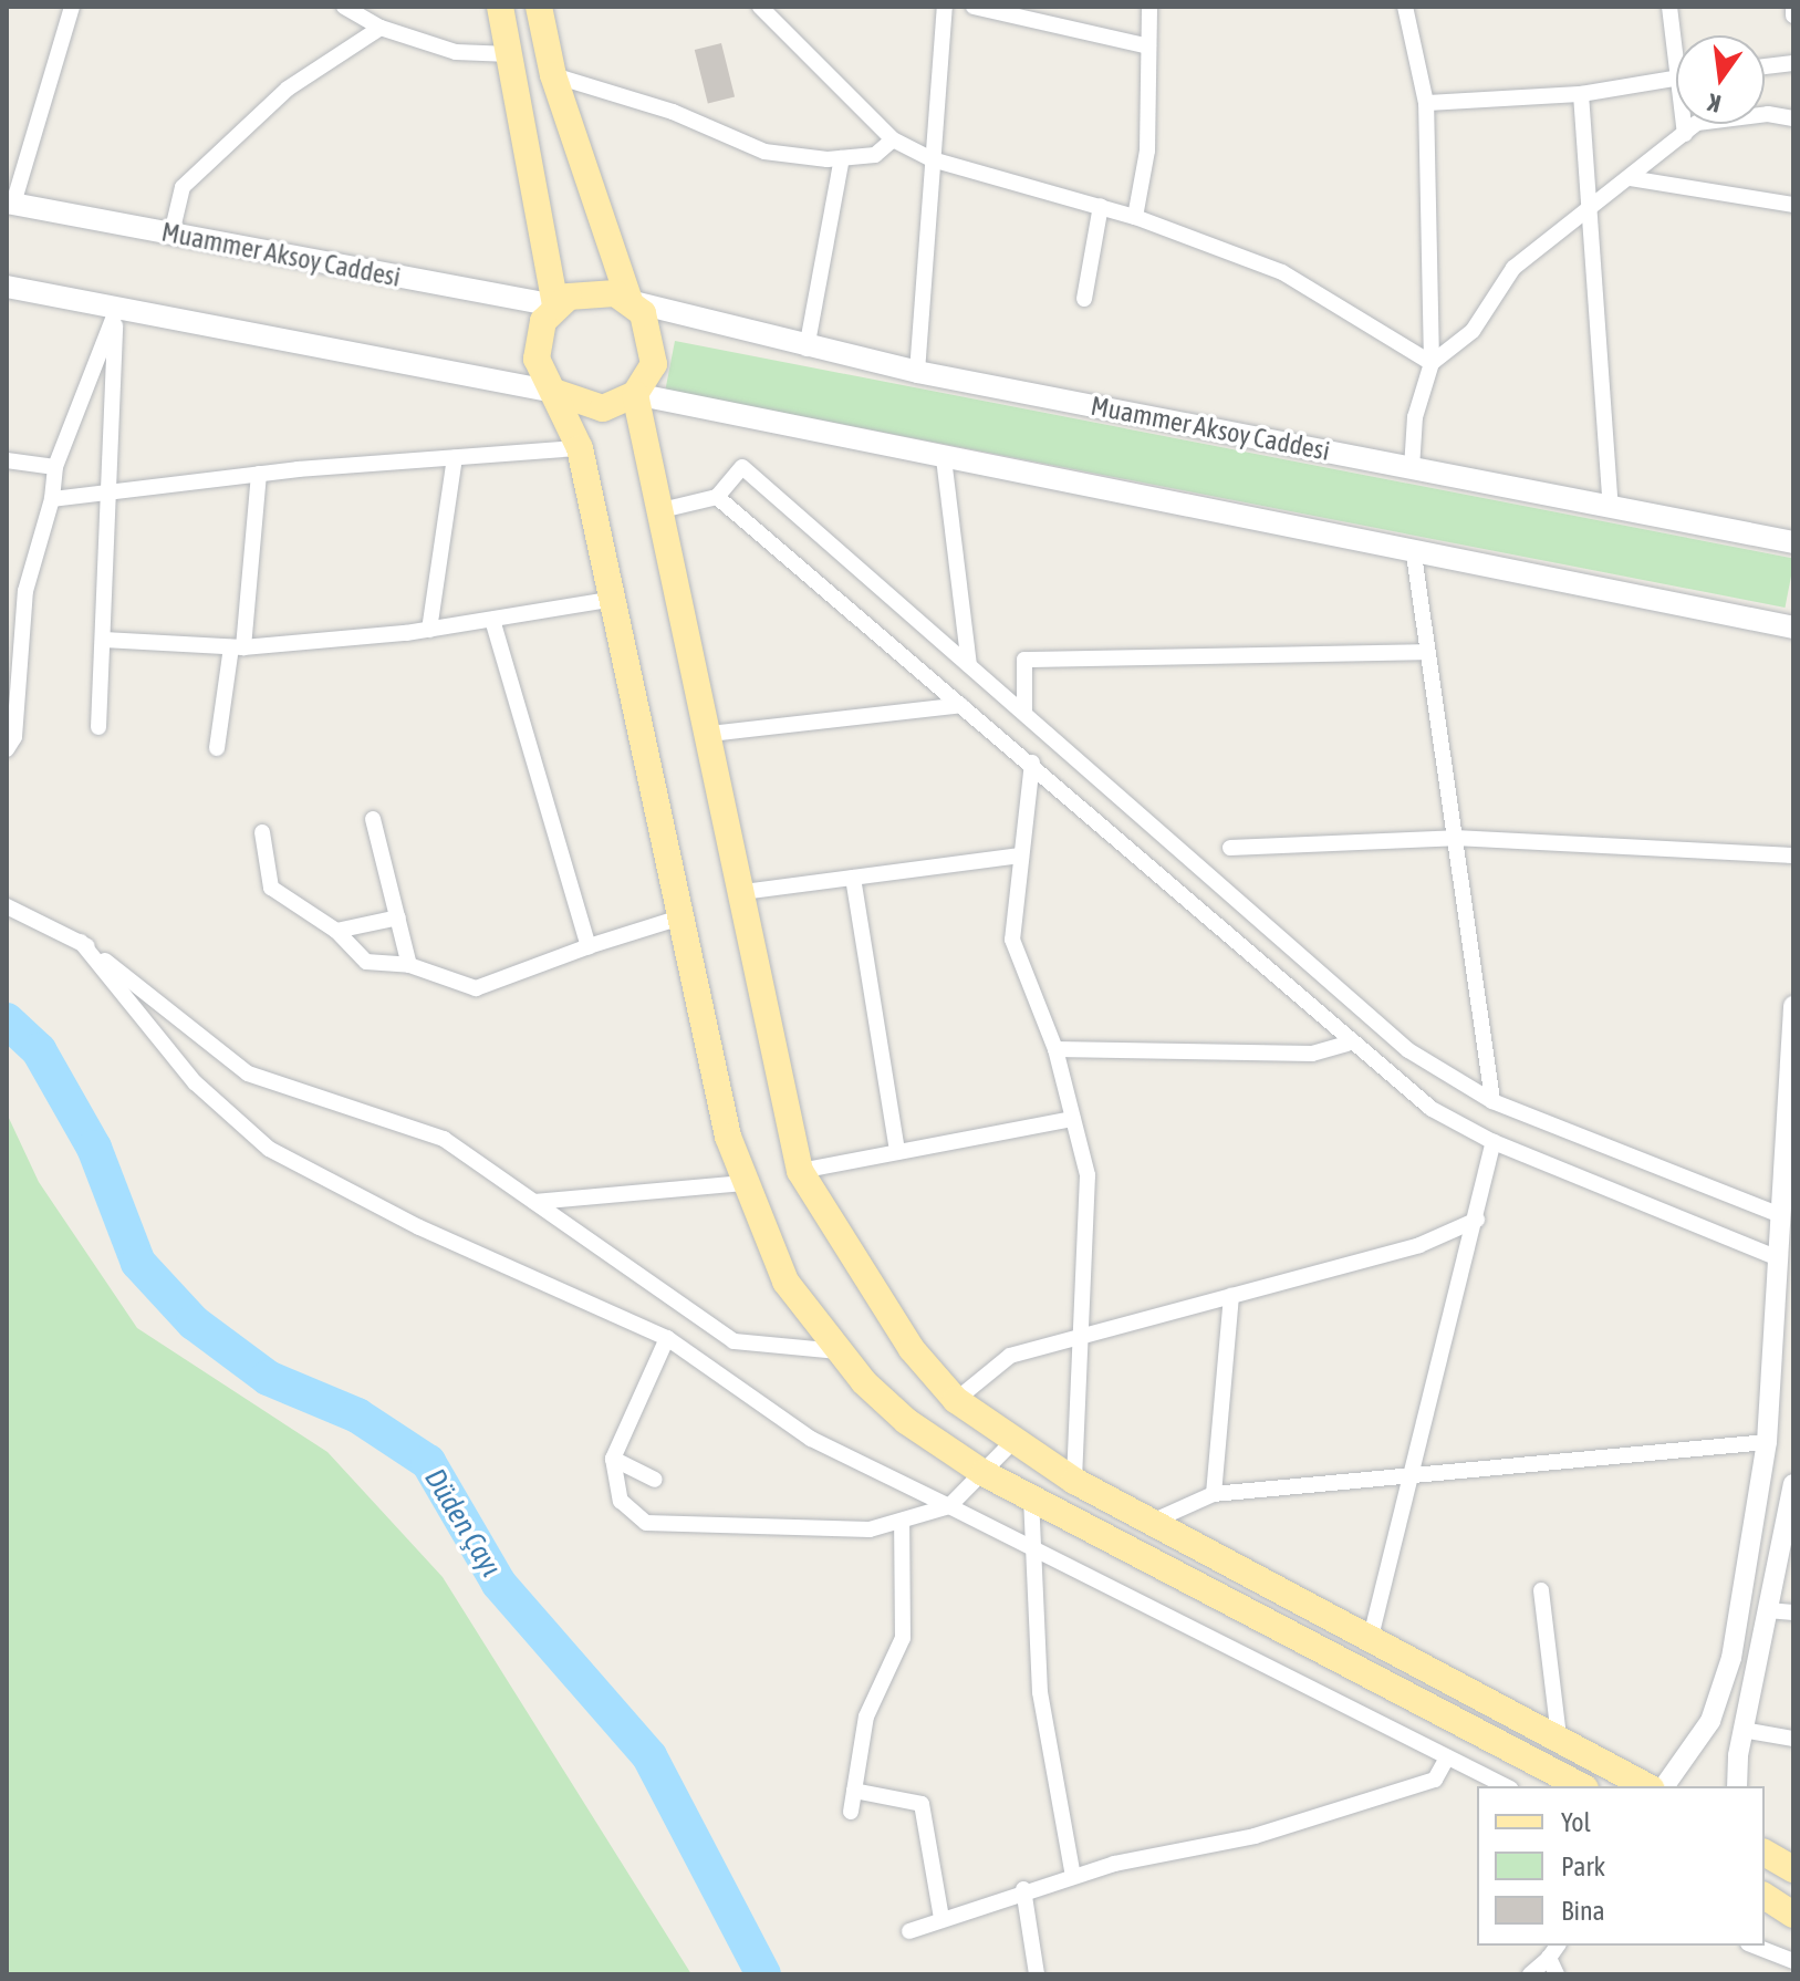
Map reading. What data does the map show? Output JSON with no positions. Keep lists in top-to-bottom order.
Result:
{
  "streets": {
    "main road": ["Muammer Aksoy Caddesi"]
  },
  "water": ["Düden Çayı"],
  "legend": ["Yol", "Park", "Bina"],
  "north": "bottom"
}
